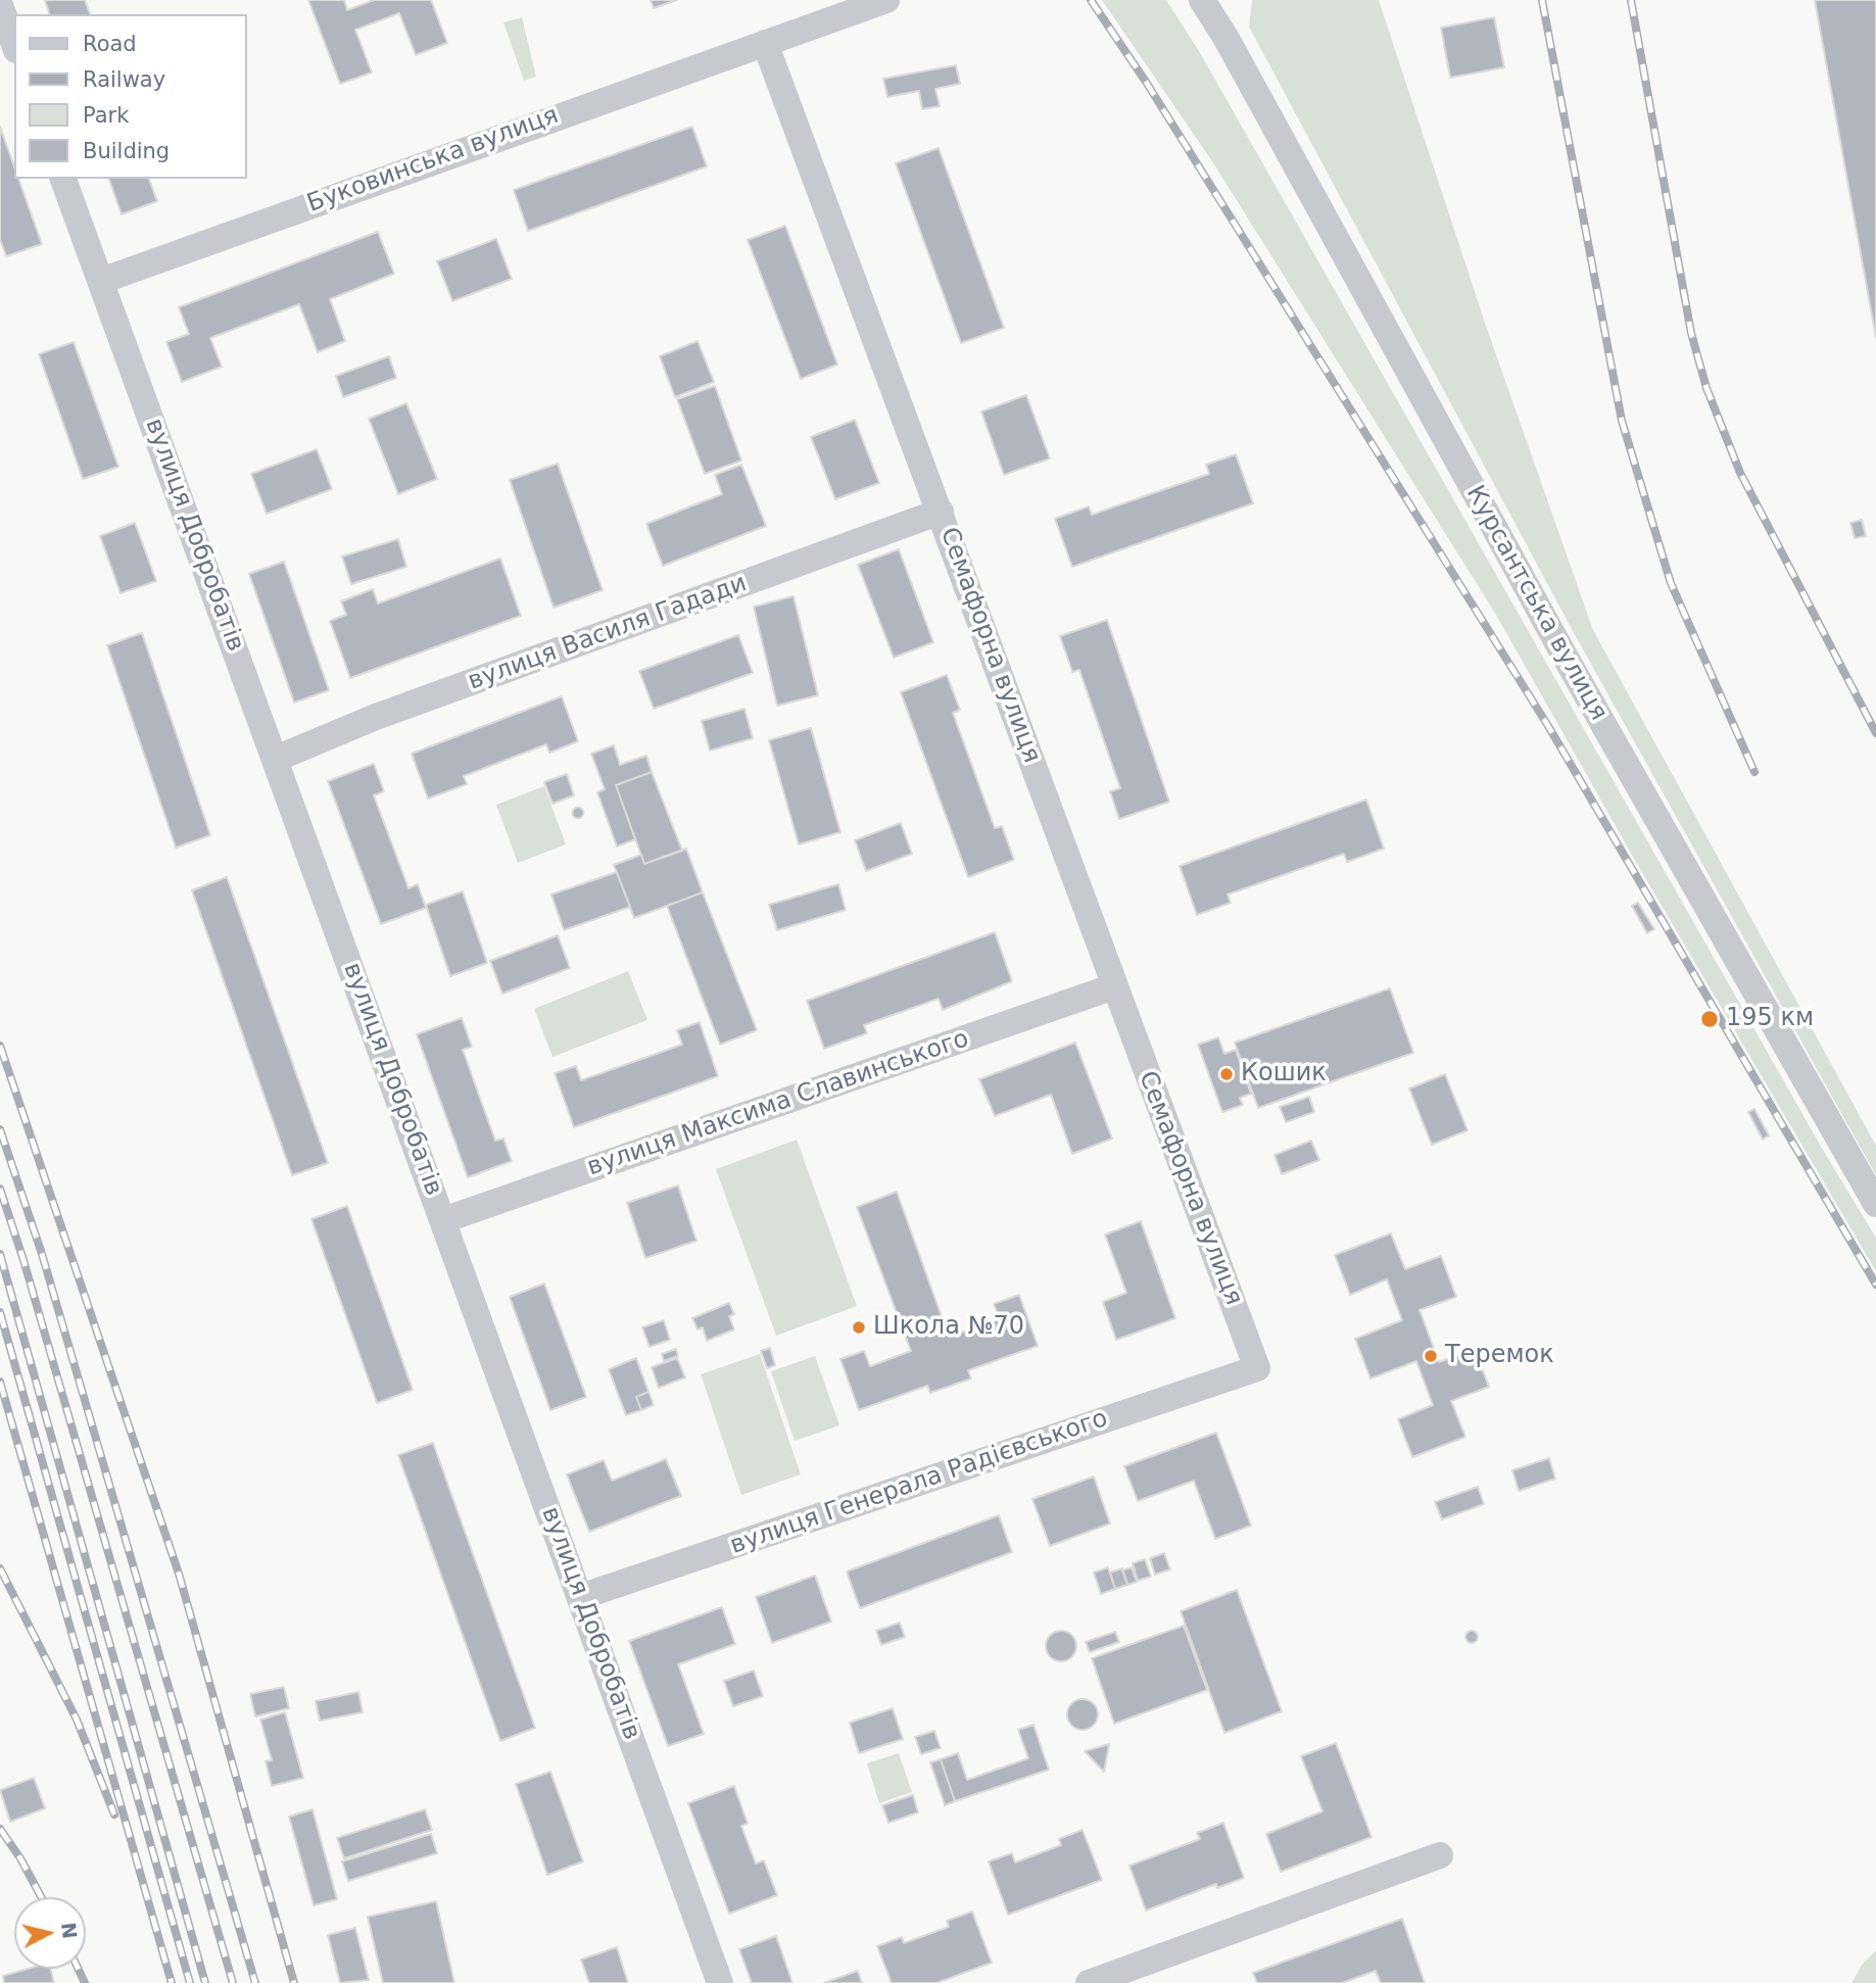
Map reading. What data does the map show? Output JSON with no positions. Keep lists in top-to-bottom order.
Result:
{
  "streets": {
    "street": [
      "Буковинська вулиця",
      "вулиця Добробатів",
      "Курсантська вулиця",
      "вулиця Василя Гадади",
      "Семафорна вулиця",
      "вулиця Максима Славинського",
      "вулиця Генерала Радієвського"
    ]
  },
  "crossings": [
    ["Буковинська вулиця", "вулиця Добробатів"],
    ["Буковинська вулиця", "Семафорна вулиця"],
    ["вулиця Добробатів", "вулиця Василя Гадади"],
    ["вулиця Добробатів", "вулиця Максима Славинського"],
    ["вулиця Добробатів", "вулиця Генерала Радієвського"],
    ["вулиця Василя Гадади", "Семафорна вулиця"],
    ["Семафорна вулиця", "вулиця Максима Славинського"],
    ["Семафорна вулиця", "вулиця Генерала Радієвського"]
  ],
  "places": [
    "195 км",
    "Кошик",
    "Школа №70",
    "Теремок"
  ],
  "legend": [
    "Road",
    "Railway",
    "Park",
    "Building"
  ],
  "north": "right"
}
